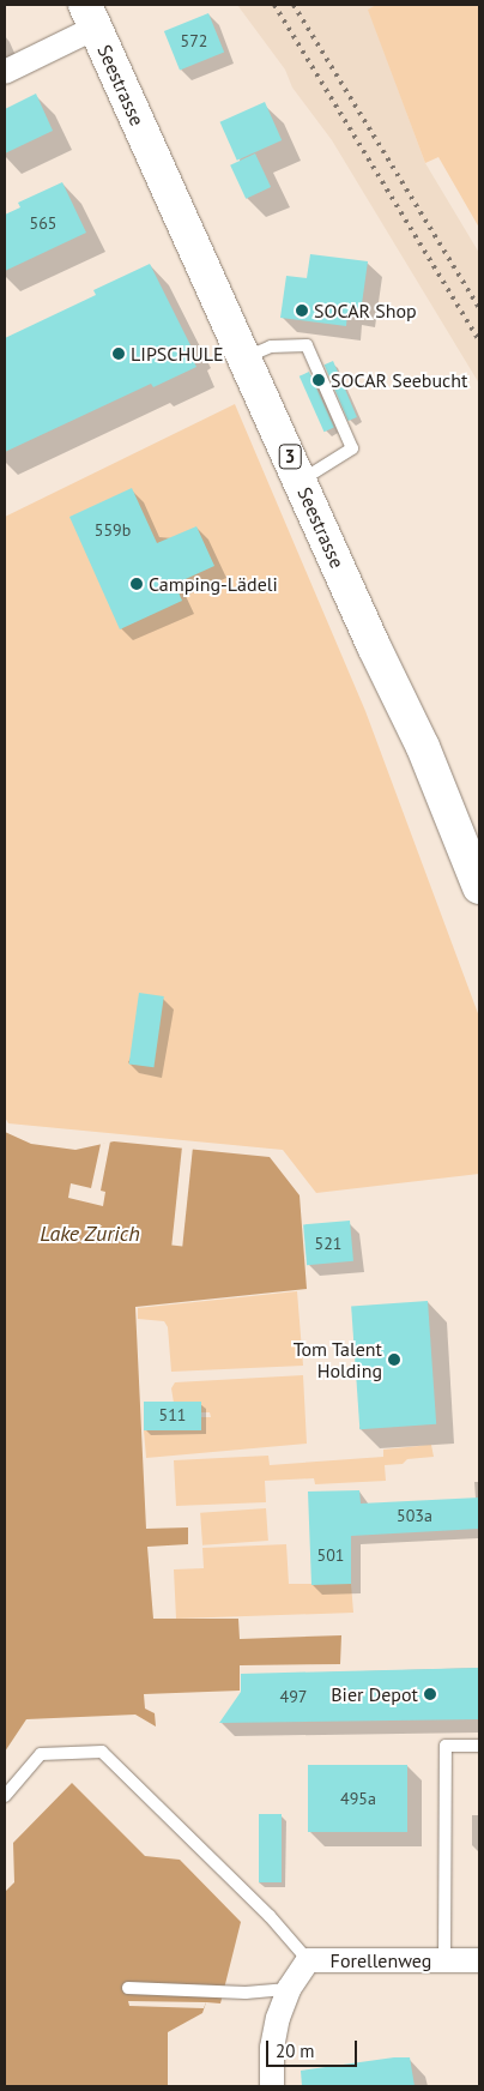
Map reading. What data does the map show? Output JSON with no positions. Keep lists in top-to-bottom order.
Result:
{
  "streets": {
    "main road": ["Seestrasse", "3"],
    "street": ["Forellenweg"]
  },
  "water": ["Lake Zurich"],
  "places": [
    "SOCAR Shop",
    "LIPSCHULE",
    "SOCAR Seebucht",
    "Camping-Lädeli",
    "Tom Talent Holding",
    "Bier Depot"
  ],
  "house_numbers": [
    "572",
    "565",
    "559b",
    "521",
    "511",
    "503a",
    "501",
    "497",
    "495a"
  ],
  "scale_bar": "20 m"
}
